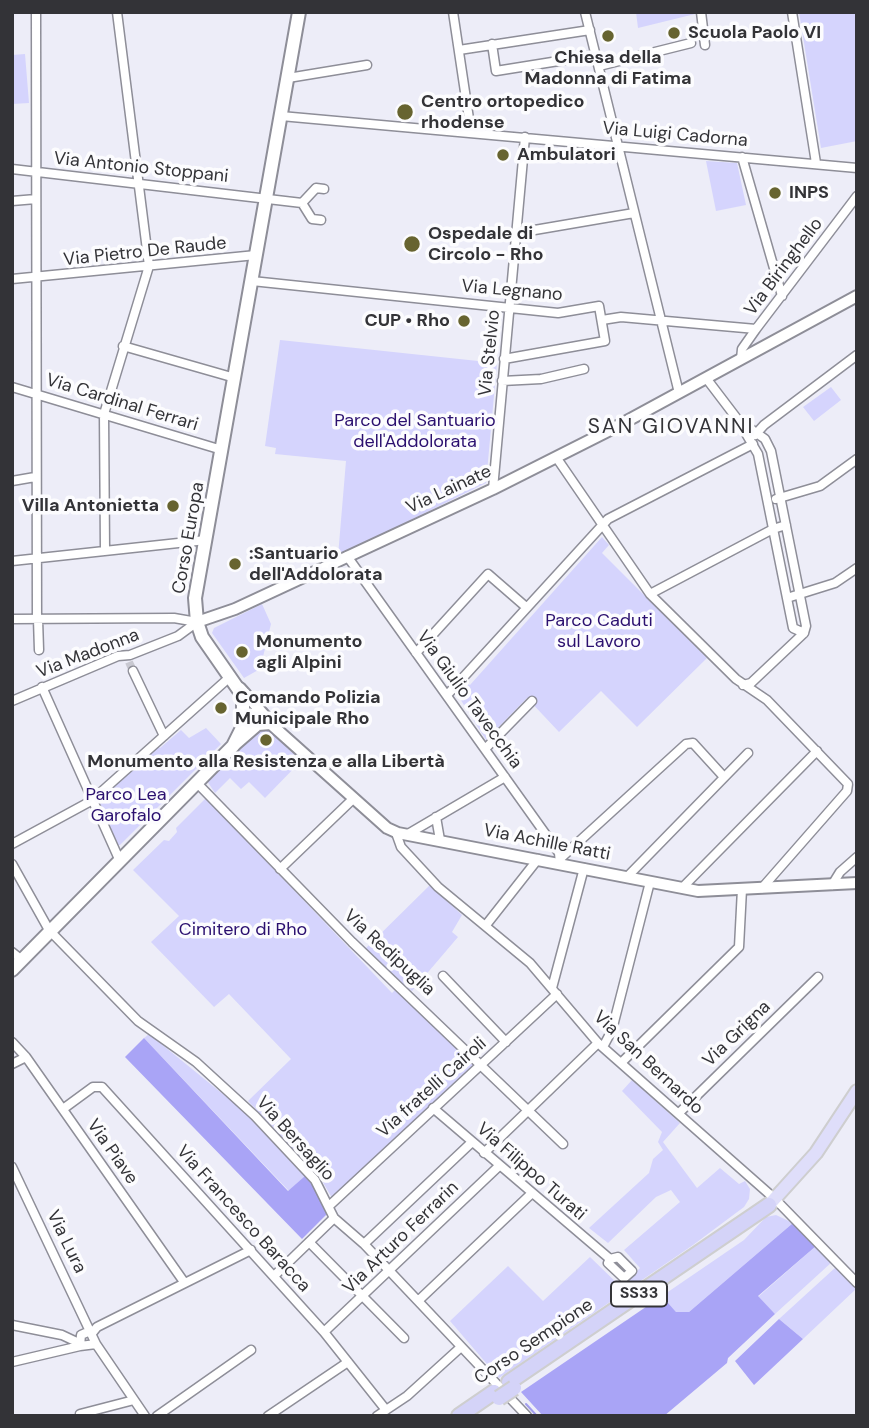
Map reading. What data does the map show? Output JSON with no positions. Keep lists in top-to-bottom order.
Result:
{
  "streets": {
    "highway": ["SS33", "Corso Sempione"],
    "main road": ["Corso Europa"],
    "street": [
      "Via Luigi Cadorna",
      "Via Antonio Stoppani",
      "Via Pietro De Raude",
      "Via Biringhello",
      "Via Legnano",
      "Via Stelvio",
      "Via Cardinal Ferrari",
      "Via Lainate",
      "Via Madonna",
      "Via Giulio Tavecchia",
      "Via Achille Ratti",
      "Via Redipuglia",
      "Via Grigna",
      "Via San Bernardo",
      "Via fratelli Cairoli",
      "Via Bersaglio",
      "Via Piave",
      "Via Filippo Turati",
      "Via Francesco Baracca",
      "Via Arturo Ferrarin",
      "Via Lura"
    ]
  },
  "crossings": [
    ["Via Luigi Cadorna", "Via Stelvio"],
    ["Via Luigi Cadorna", "Corso Europa"],
    ["Via Antonio Stoppani", "Corso Europa"],
    ["Via Pietro De Raude", "Corso Europa"],
    ["Via Biringhello", "Via Lainate"],
    ["Via Legnano", "Via Stelvio"],
    ["Via Legnano", "Corso Europa"],
    ["Via Stelvio", "Via Lainate"],
    ["Via Cardinal Ferrari", "Corso Europa"],
    ["Via Lainate", "Corso Europa"],
    ["Via Lainate", "Via Madonna"],
    ["Via Lainate", "Via Giulio Tavecchia"],
    ["Corso Europa", "Via Madonna"],
    ["Via Giulio Tavecchia", "Via Achille Ratti"],
    ["Via Achille Ratti", "Via San Bernardo"],
    ["Via Redipuglia", "Via fratelli Cairoli"],
    ["Via Grigna", "Via San Bernardo"],
    ["Via San Bernardo", "Via fratelli Cairoli"],
    ["Via San Bernardo", "Corso Sempione"],
    ["Via fratelli Cairoli", "Via Bersaglio"],
    ["Via fratelli Cairoli", "Via Filippo Turati"],
    ["Via Bersaglio", "Via Arturo Ferrarin"],
    ["Via Piave", "Via Francesco Baracca"],
    ["Via Filippo Turati", "Via Arturo Ferrarin"],
    ["Via Francesco Baracca", "Via Arturo Ferrarin"]
  ],
  "districts": ["SAN GIOVANNI"],
  "parks": [
    "Parco del Santuario dell'Addolorata",
    "Parco Caduti sul Lavoro",
    "Parco Lea Garofalo",
    "Cimitero di Rho"
  ],
  "places": [
    "Scuola Paolo VI",
    "Chiesa della Madonna di Fatima",
    "Centro ortopedico rhodense",
    "Ambulatori",
    "INPS",
    "Ospedale di Circolo - Rho",
    "CUP • Rho",
    "Villa Antonietta",
    ":Santuario dell'Addolorata",
    "Monumento agli Alpini",
    "Comando Polizia Municipale Rho",
    "Monumento alla Resistenza e alla Libertà"
  ]
}
